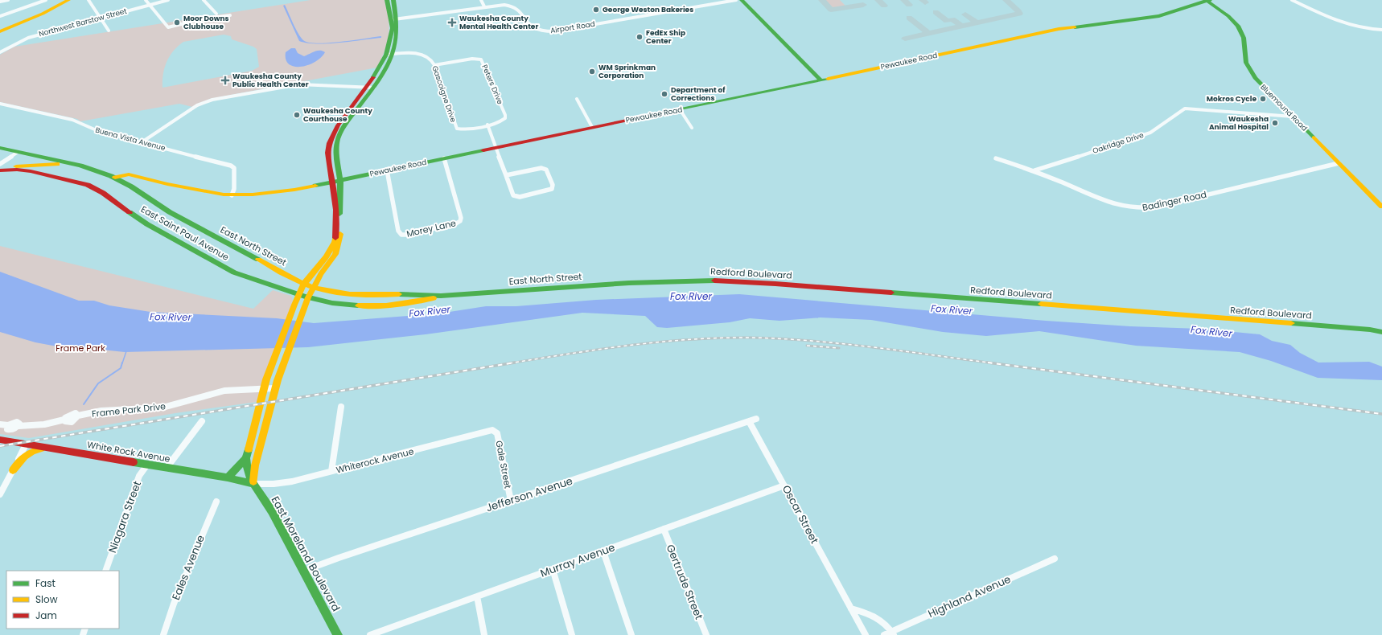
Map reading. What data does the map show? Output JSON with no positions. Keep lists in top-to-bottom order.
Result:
{
  "streets": {
    "main road": [
      "Pewaukee Road",
      "Bluemound Road",
      "East Saint Paul Avenue",
      "East North Street",
      "Redford Boulevard",
      "White Rock Avenue",
      "East Moreland Boulevard"
    ],
    "street": [
      "Northwest Barstow Street",
      "Airport Road",
      "Peters Drive",
      "Gascoigne Drive",
      "Buena Vista Avenue",
      "Oakridge Drive",
      "Badinger Road",
      "Morey Lane",
      "Frame Park Drive",
      "Whiterock Avenue",
      "Gale Street",
      "Jefferson Avenue",
      "Oscar Street",
      "Niagara Street",
      "Murray Avenue",
      "Eales Avenue",
      "Gertrude Street",
      "Highland Avenue"
    ]
  },
  "crossings": [
    ["Pewaukee Road", "Bluemound Road"],
    ["Pewaukee Road", "Buena Vista Avenue"],
    ["Pewaukee Road", "Morey Lane"],
    ["Pewaukee Road", "East North Street"],
    ["Peters Drive", "Gascoigne Drive"],
    ["Bluemound Road", "Oakridge Drive"],
    ["Bluemound Road", "Badinger Road"],
    ["Oakridge Drive", "Badinger Road"],
    ["East Saint Paul Avenue", "East North Street"],
    ["East Saint Paul Avenue", "East Moreland Boulevard"],
    ["East North Street", "Redford Boulevard"],
    ["East North Street", "East Moreland Boulevard"],
    ["Frame Park Drive", "East Moreland Boulevard"],
    ["White Rock Avenue", "Whiterock Avenue"],
    ["White Rock Avenue", "Niagara Street"],
    ["White Rock Avenue", "East Moreland Boulevard"],
    ["Whiterock Avenue", "Gale Street"],
    ["Whiterock Avenue", "East Moreland Boulevard"],
    ["Gale Street", "Jefferson Avenue"],
    ["Jefferson Avenue", "Oscar Street"],
    ["Jefferson Avenue", "East Moreland Boulevard"],
    ["Oscar Street", "Murray Avenue"],
    ["Murray Avenue", "Gertrude Street"]
  ],
  "water": ["Fox River"],
  "parks": ["Frame Park"],
  "places": {
    "other": [
      "George Weston Bakeries",
      "Moor Downs Clubhouse",
      "FedEx Ship Center",
      "WM Sprinkman Corporation",
      "Department of Corrections",
      "Mokros Cycle",
      "Waukesha County Courthouse",
      "Waukesha Animal Hospital"
    ],
    "health": ["Waukesha County Mental Health Center", "Waukesha County Public Health Center"]
  },
  "legend": ["Fast", "Slow", "Jam"]
}
